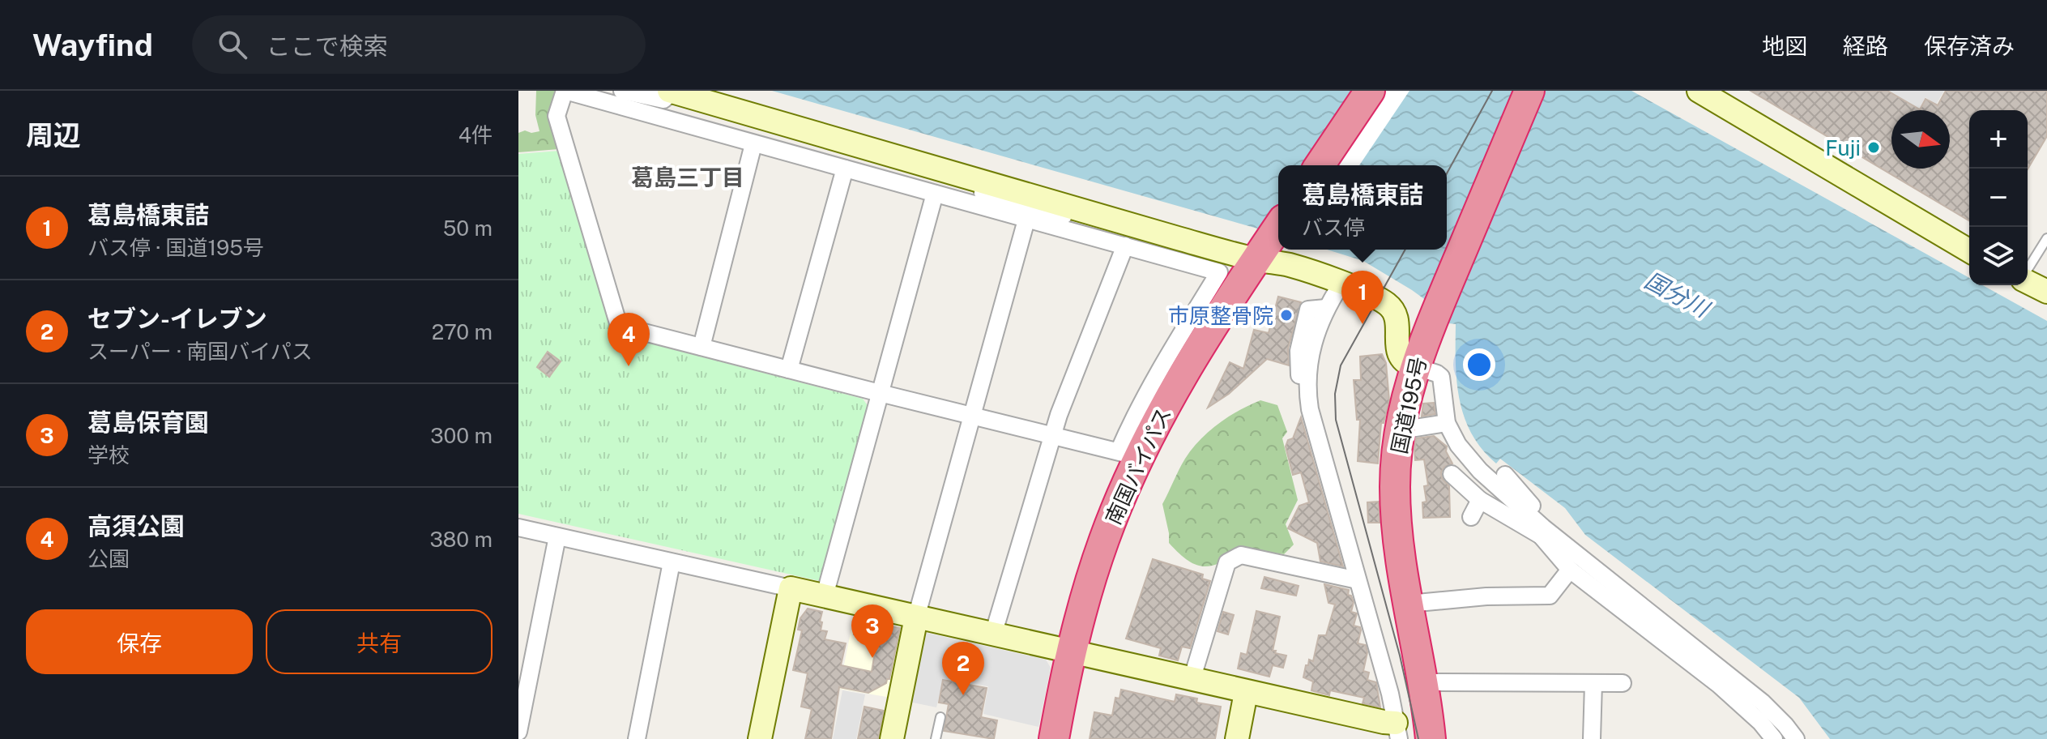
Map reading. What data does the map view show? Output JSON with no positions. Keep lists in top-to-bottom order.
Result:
{
  "streets": {
    "highway": ["国道195号", "南国バイパス"]
  },
  "districts": ["葛島三丁目"],
  "water": ["国分川"],
  "places": ["Fuji", "市原整骨院"],
  "north": "right",
  "page": {
    "header": "Wayfind",
    "search": "ここで検索",
    "nav": ["地図", "経路", "保存済み"],
    "heading": ["周辺", "4件"],
    "map_buttons": ["+", "−"],
    "popup": ["葛島橋東詰", "バス停"],
    "list": [
      {
        "mark": "1",
        "name": "葛島橋東詰",
        "note": "バス停 · 国道195号",
        "value": "50 m"
      },
      {
        "mark": "2",
        "name": "セブン-イレブン",
        "note": "スーパー · 南国バイパス",
        "value": "270 m"
      },
      {
        "mark": "3",
        "name": "葛島保育園",
        "note": "学校",
        "value": "300 m"
      },
      {
        "mark": "4",
        "name": "高須公園",
        "note": "公園",
        "value": "380 m"
      }
    ],
    "pins": [
      "1",
      "4",
      "3",
      "2"
    ],
    "buttons": ["保存", "共有"]
  }
}
